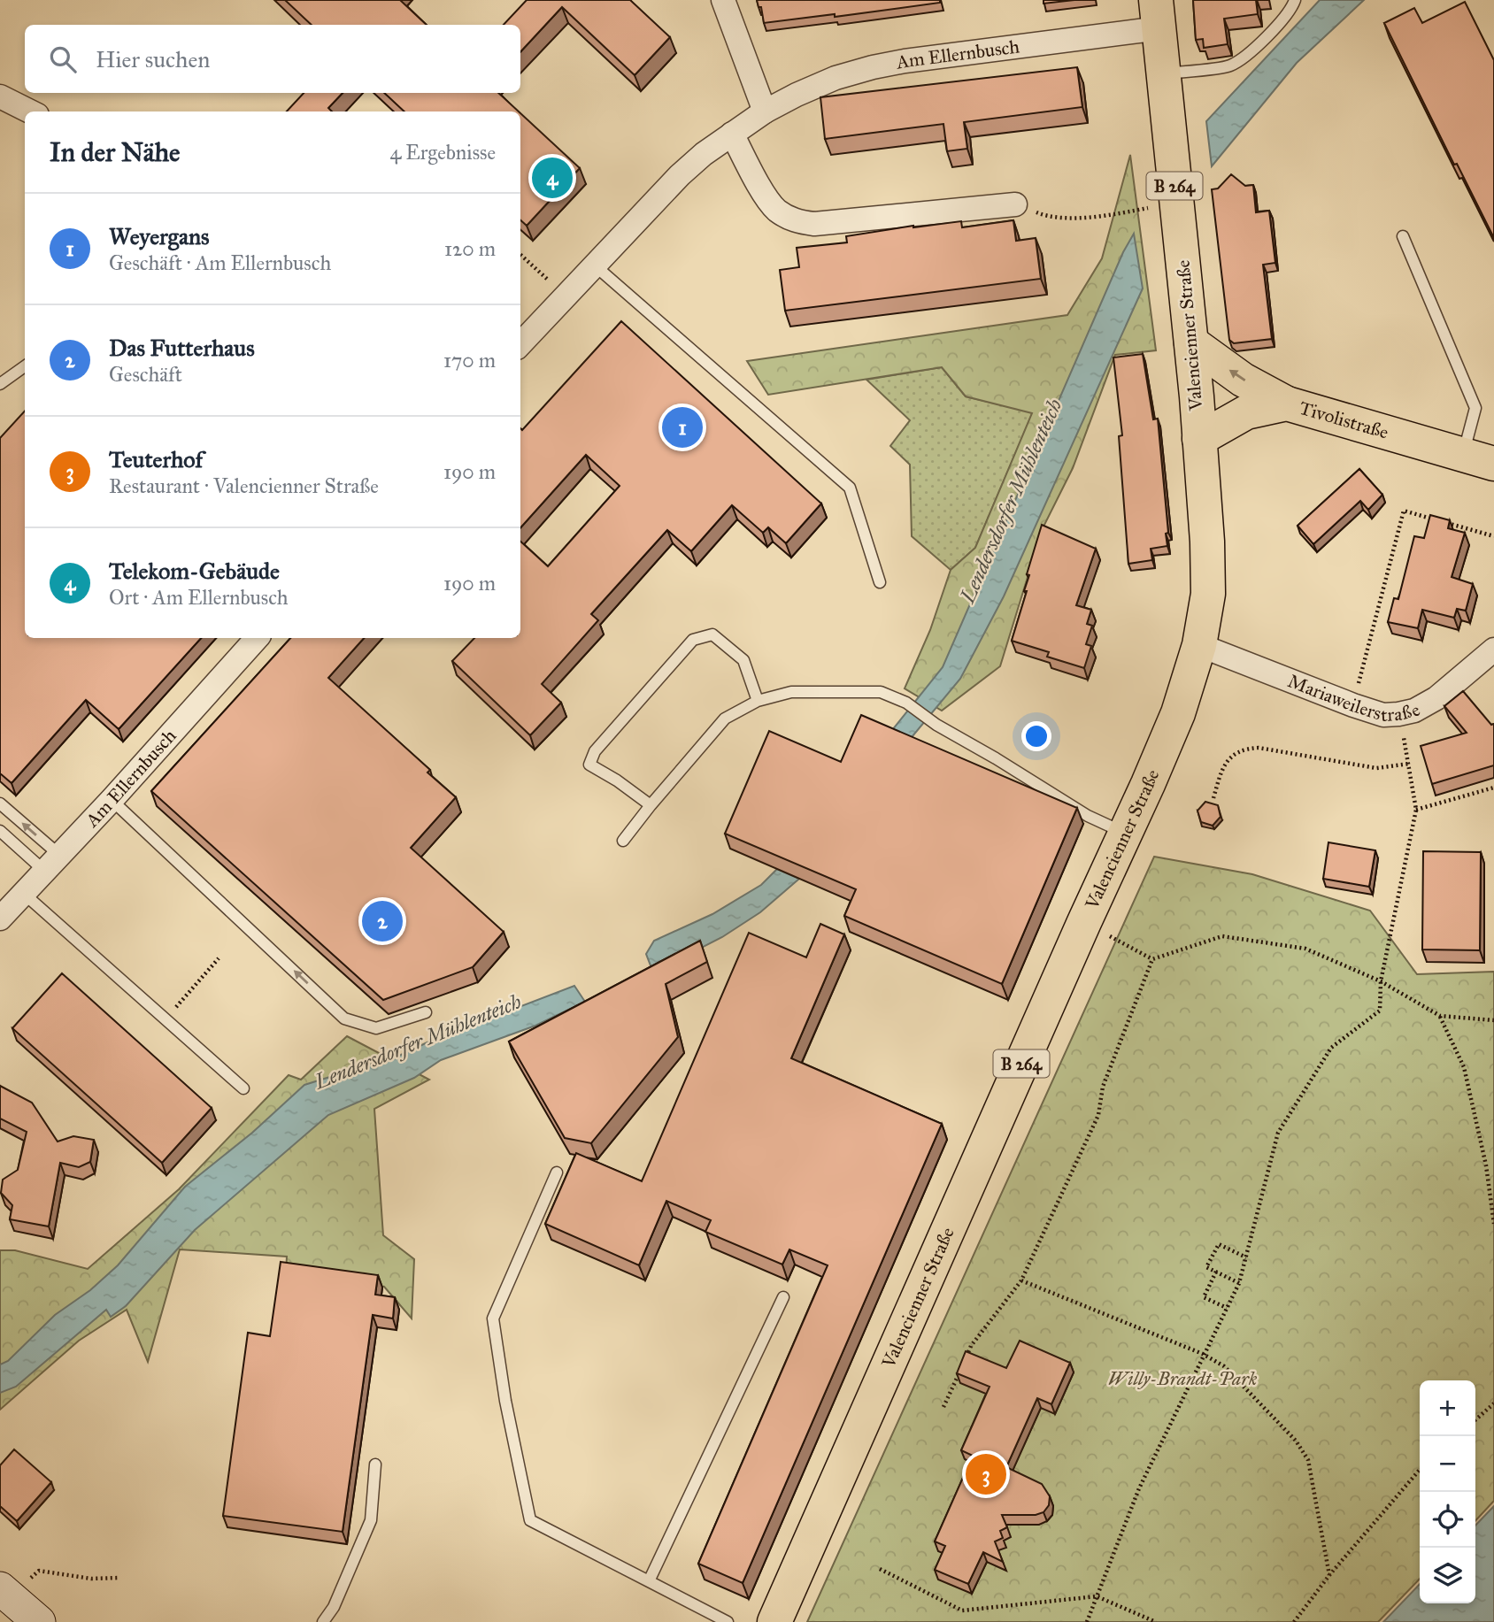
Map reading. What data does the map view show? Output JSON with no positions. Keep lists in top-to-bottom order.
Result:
{
  "streets": {
    "main road": ["B 264", "Valencienner Straße", "Tivolistraße"],
    "street": ["Am Ellernbusch", "Mariaweilerstraße"]
  },
  "crossings": [
    ["Am Ellernbusch", "Valencienner Straße"],
    ["Valencienner Straße", "Tivolistraße"],
    ["Valencienner Straße", "Mariaweilerstraße"]
  ],
  "water": ["Lendersdorfer Mühlenteich"],
  "parks": ["Willy-Brandt-Park"],
  "page": {
    "search": "Hier suchen",
    "heading": ["In der Nähe", "4 Ergebnisse"],
    "pins": [
      "4",
      "1",
      "2",
      "3"
    ],
    "list": [
      {
        "mark": "1",
        "name": "Weyergans",
        "note": "Geschäft · Am Ellernbusch",
        "value": "120 m"
      },
      {
        "mark": "2",
        "name": "Das Futterhaus",
        "note": "Geschäft",
        "value": "170 m"
      },
      {
        "mark": "3",
        "name": "Teuterhof",
        "note": "Restaurant · Valencienner Straße",
        "value": "190 m"
      },
      {
        "mark": "4",
        "name": "Telekom-Gebäude",
        "note": "Ort · Am Ellernbusch",
        "value": "190 m"
      }
    ],
    "map_buttons": ["+", "−"]
  }
}
